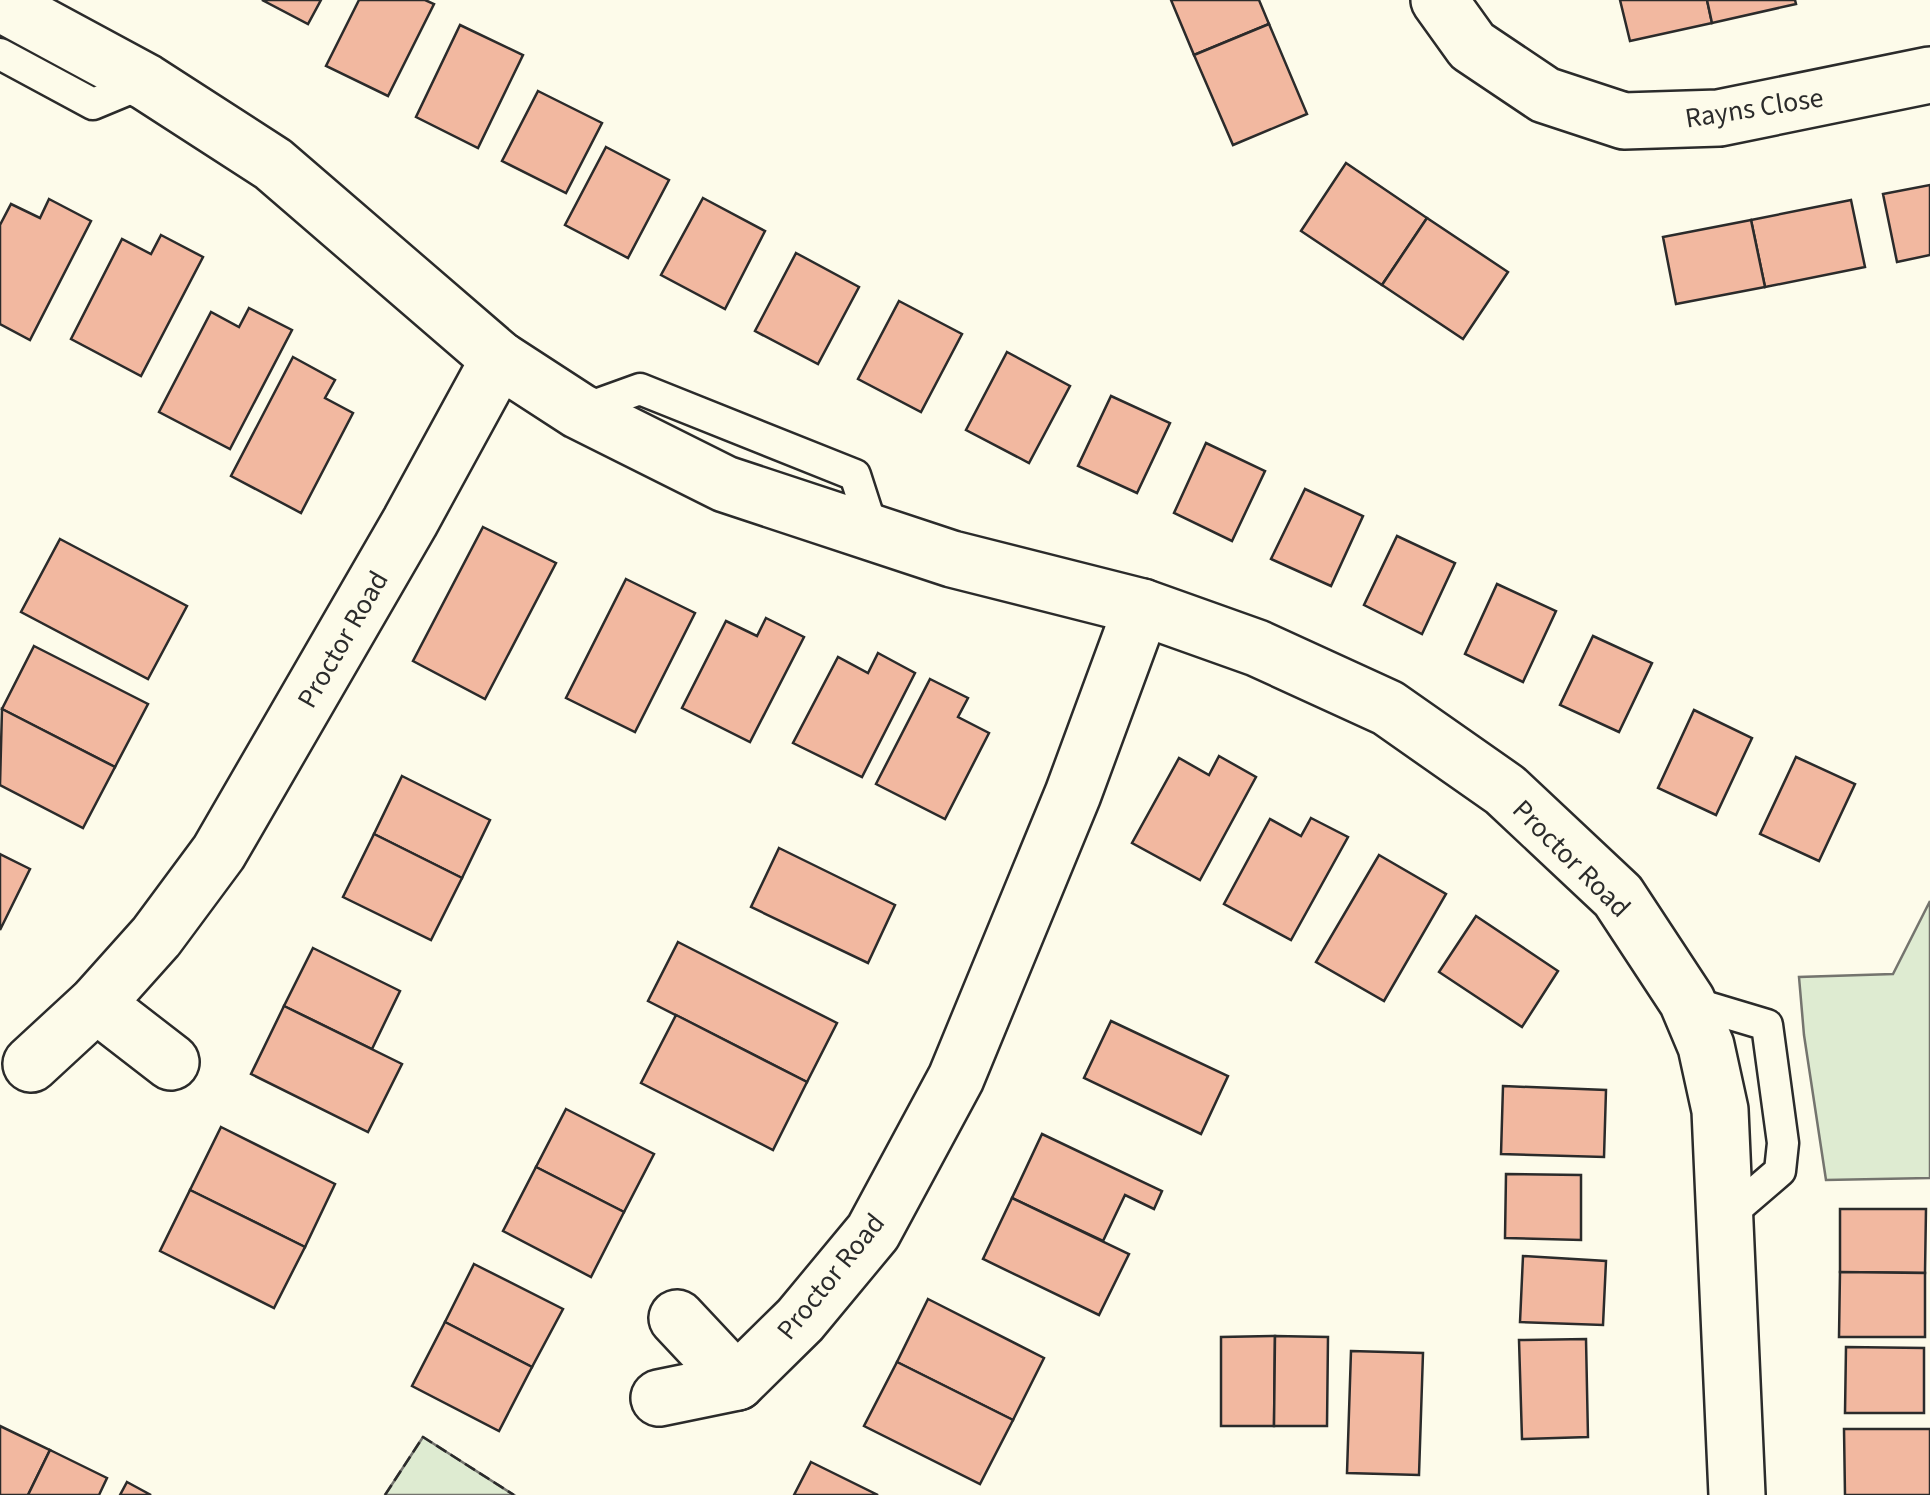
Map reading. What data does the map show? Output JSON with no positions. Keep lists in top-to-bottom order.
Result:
{
  "streets": {
    "street": ["Rayns Close", "Proctor Road"]
  }
}
